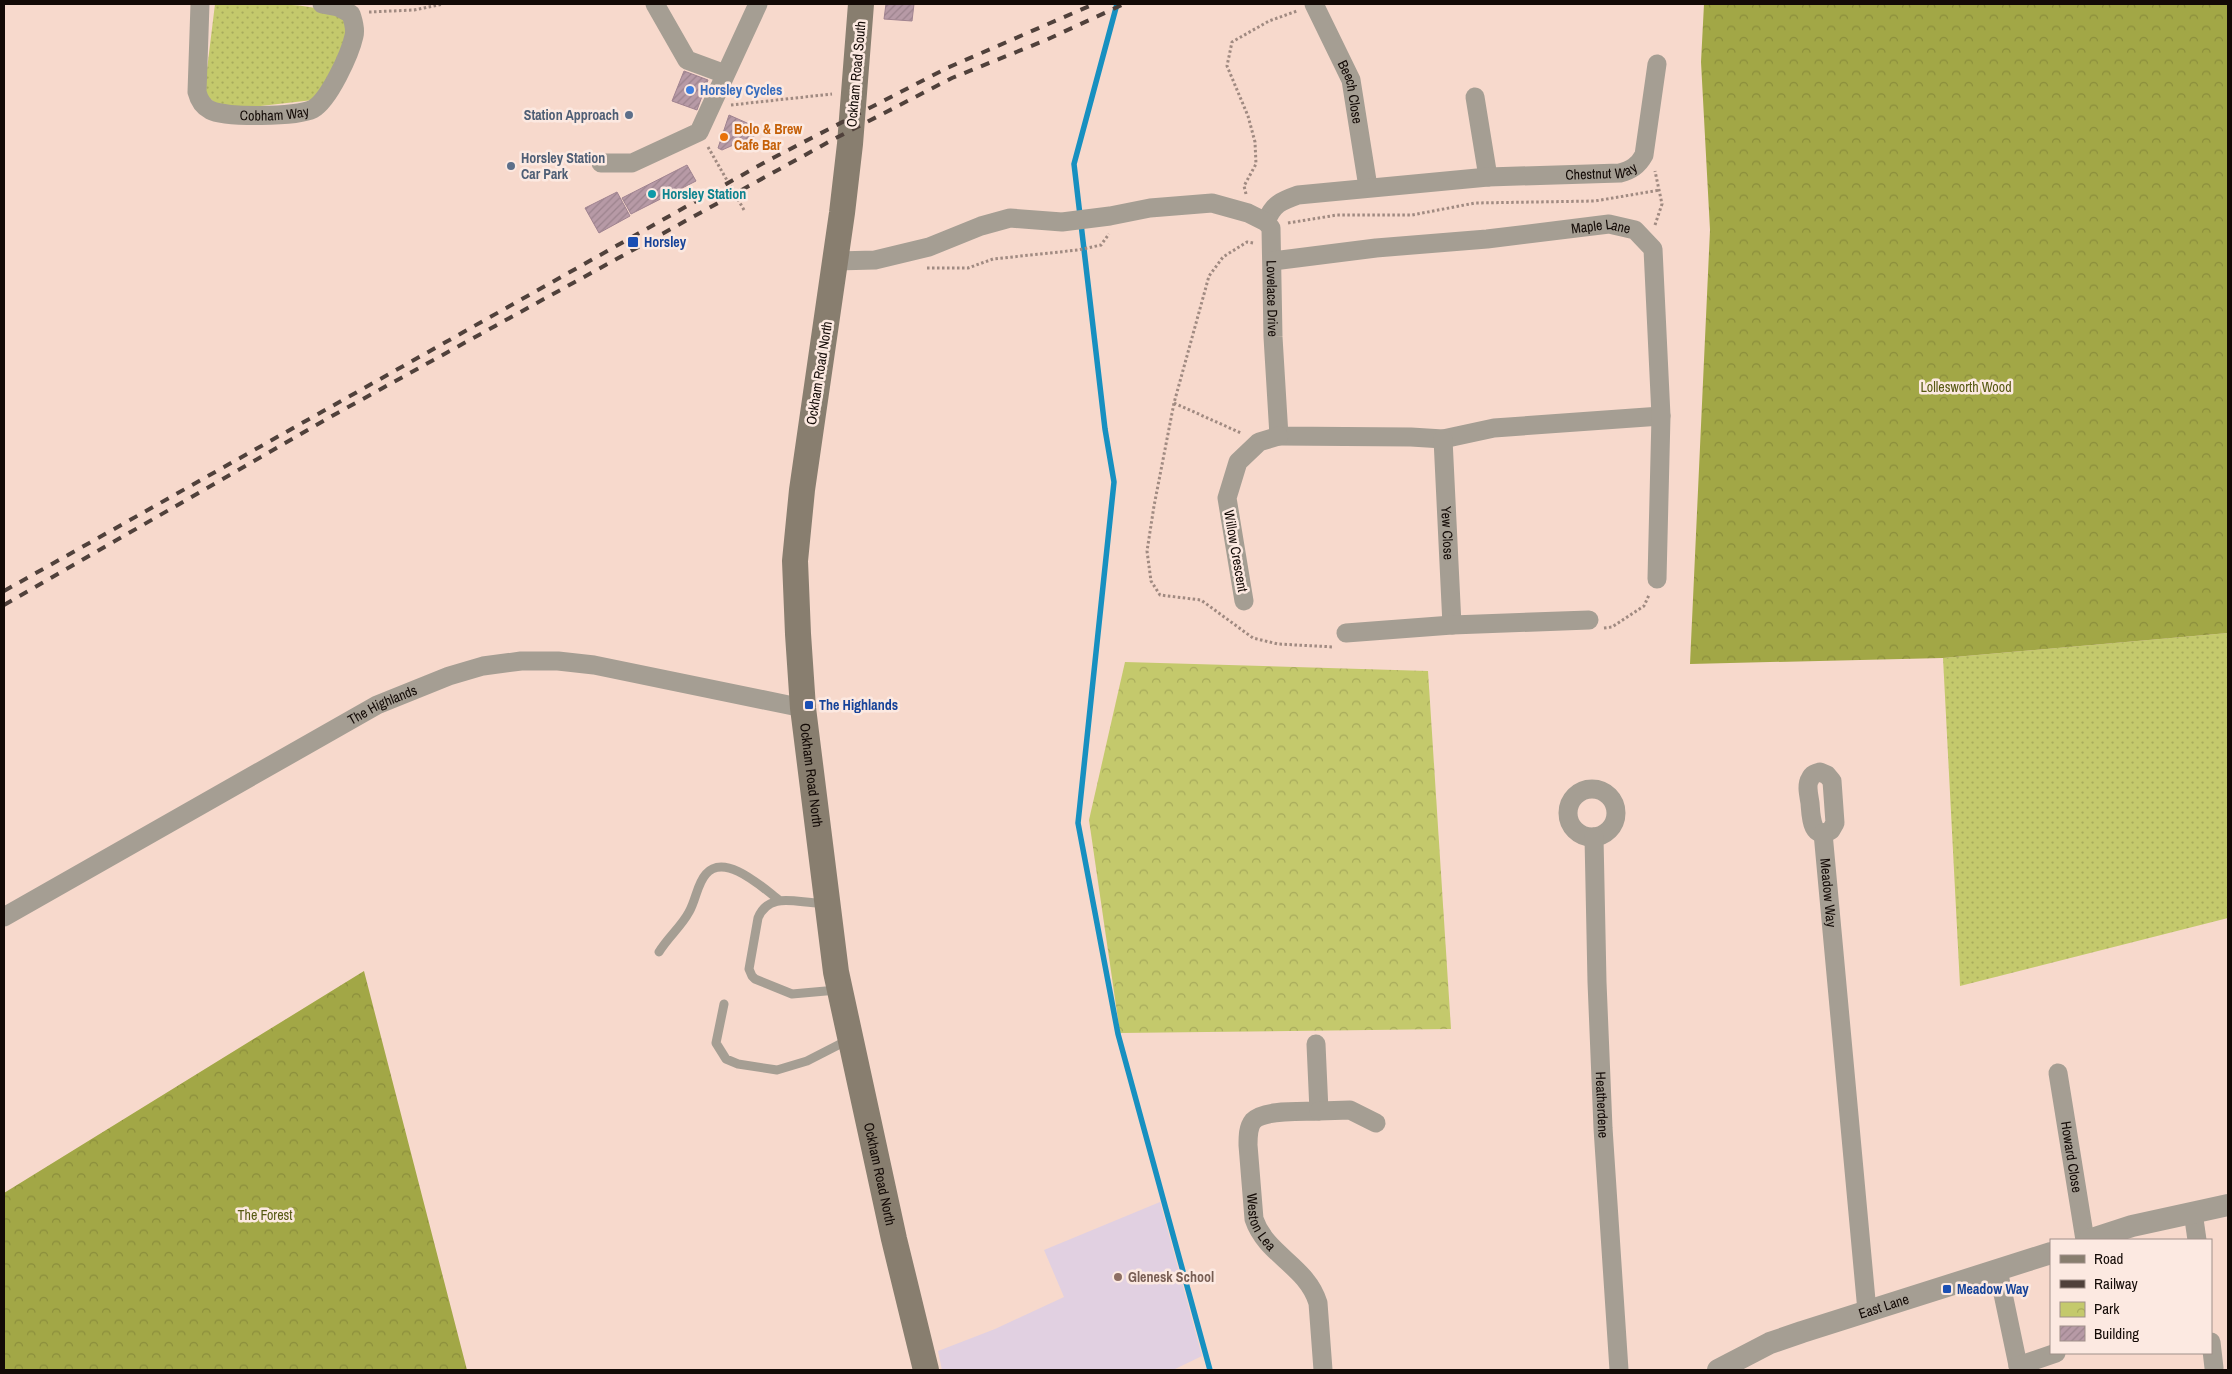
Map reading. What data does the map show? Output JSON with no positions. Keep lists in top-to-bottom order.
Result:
{
  "streets": {
    "main road": ["Ockham Road South", "Ockham Road North"],
    "street": [
      "Beech Close",
      "Cobham Way",
      "Chestnut Way",
      "Maple Lane",
      "Lovelace Drive",
      "Yew Close",
      "Willow Crescent",
      "The Highlands",
      "Meadow Way",
      "Heatherdene",
      "Howard Close",
      "Weston Lea",
      "East Lane"
    ]
  },
  "crossings": [
    ["Ockham Road South", "Ockham Road North"],
    ["Beech Close", "Chestnut Way"],
    ["Chestnut Way", "Lovelace Drive"],
    ["Maple Lane", "Lovelace Drive"],
    ["Lovelace Drive", "Willow Crescent"],
    ["Ockham Road North", "The Highlands"],
    ["Meadow Way", "East Lane"]
  ],
  "parks": ["Lollesworth Wood", "The Forest"],
  "places": {
    "other": [
      "Horsley Cycles",
      "Station Approach",
      "Bolo & Brew Cafe Bar",
      "Horsley Station Car Park",
      "Horsley Station",
      "Glenesk School"
    ],
    "transit": ["Horsley", "The Highlands", "Meadow Way"]
  },
  "legend": [
    "Road",
    "Railway",
    "Park",
    "Building"
  ]
}
